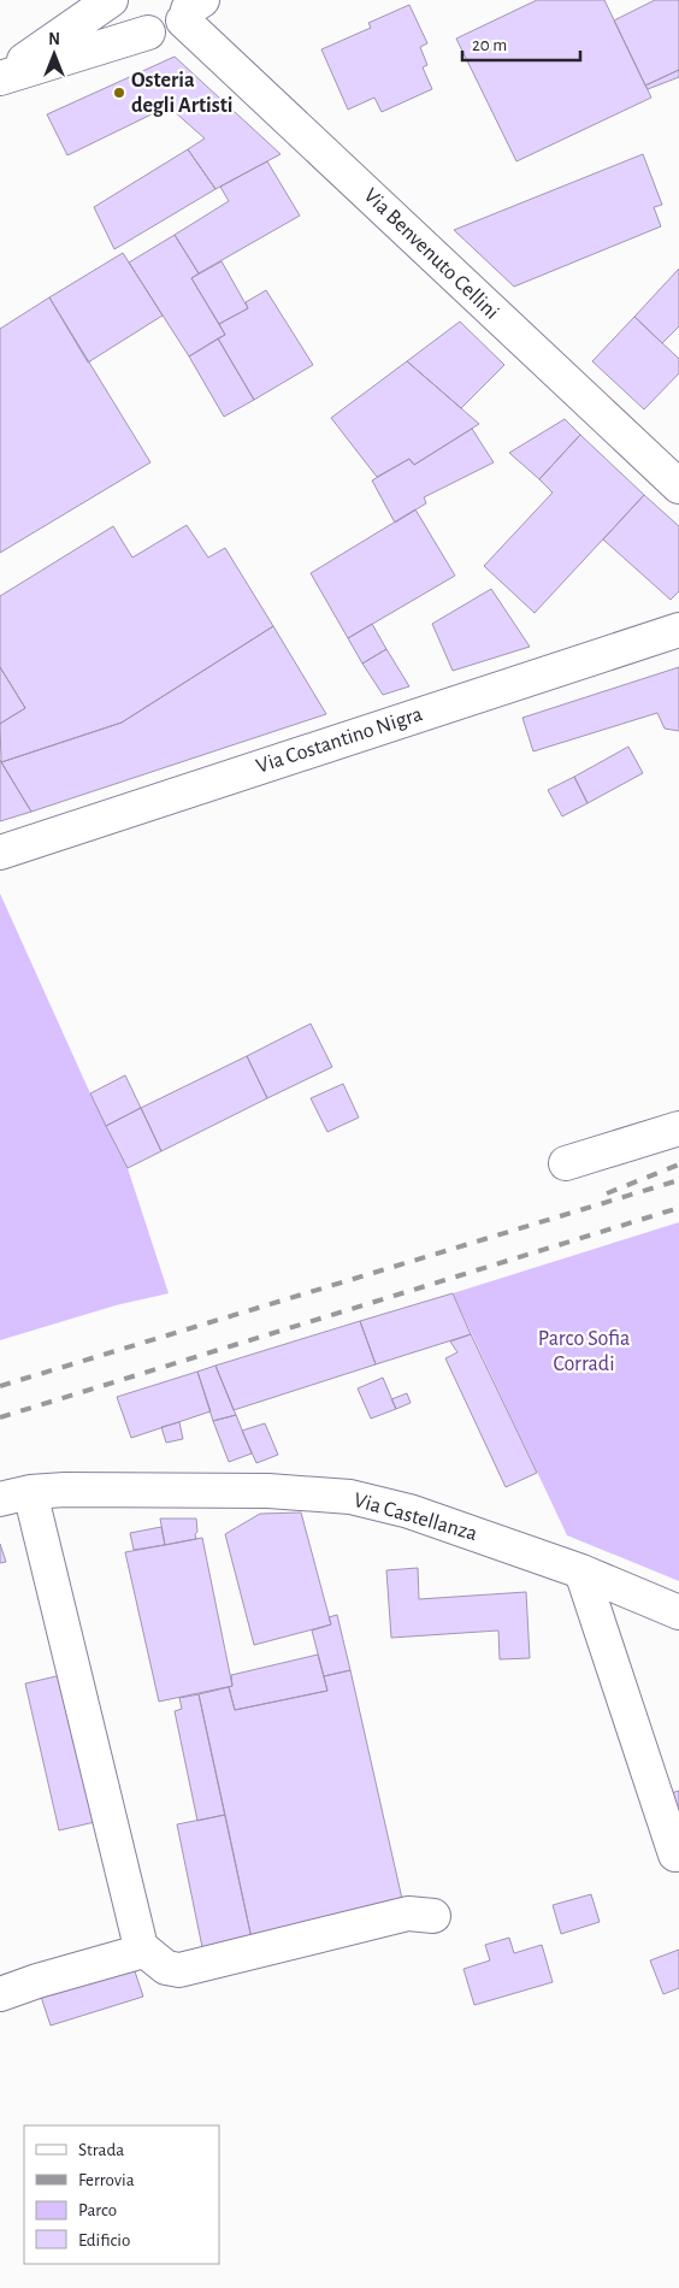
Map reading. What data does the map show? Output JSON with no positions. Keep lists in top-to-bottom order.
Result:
{
  "streets": {
    "street": ["Via Benvenuto Cellini", "Via Costantino Nigra", "Via Castellanza"]
  },
  "parks": ["Parco Sofia Corradi"],
  "places": ["Osteria degli Artisti"],
  "legend": [
    "Strada",
    "Ferrovia",
    "Parco",
    "Edificio"
  ],
  "scale_bar": "20 m",
  "north": "top"
}
